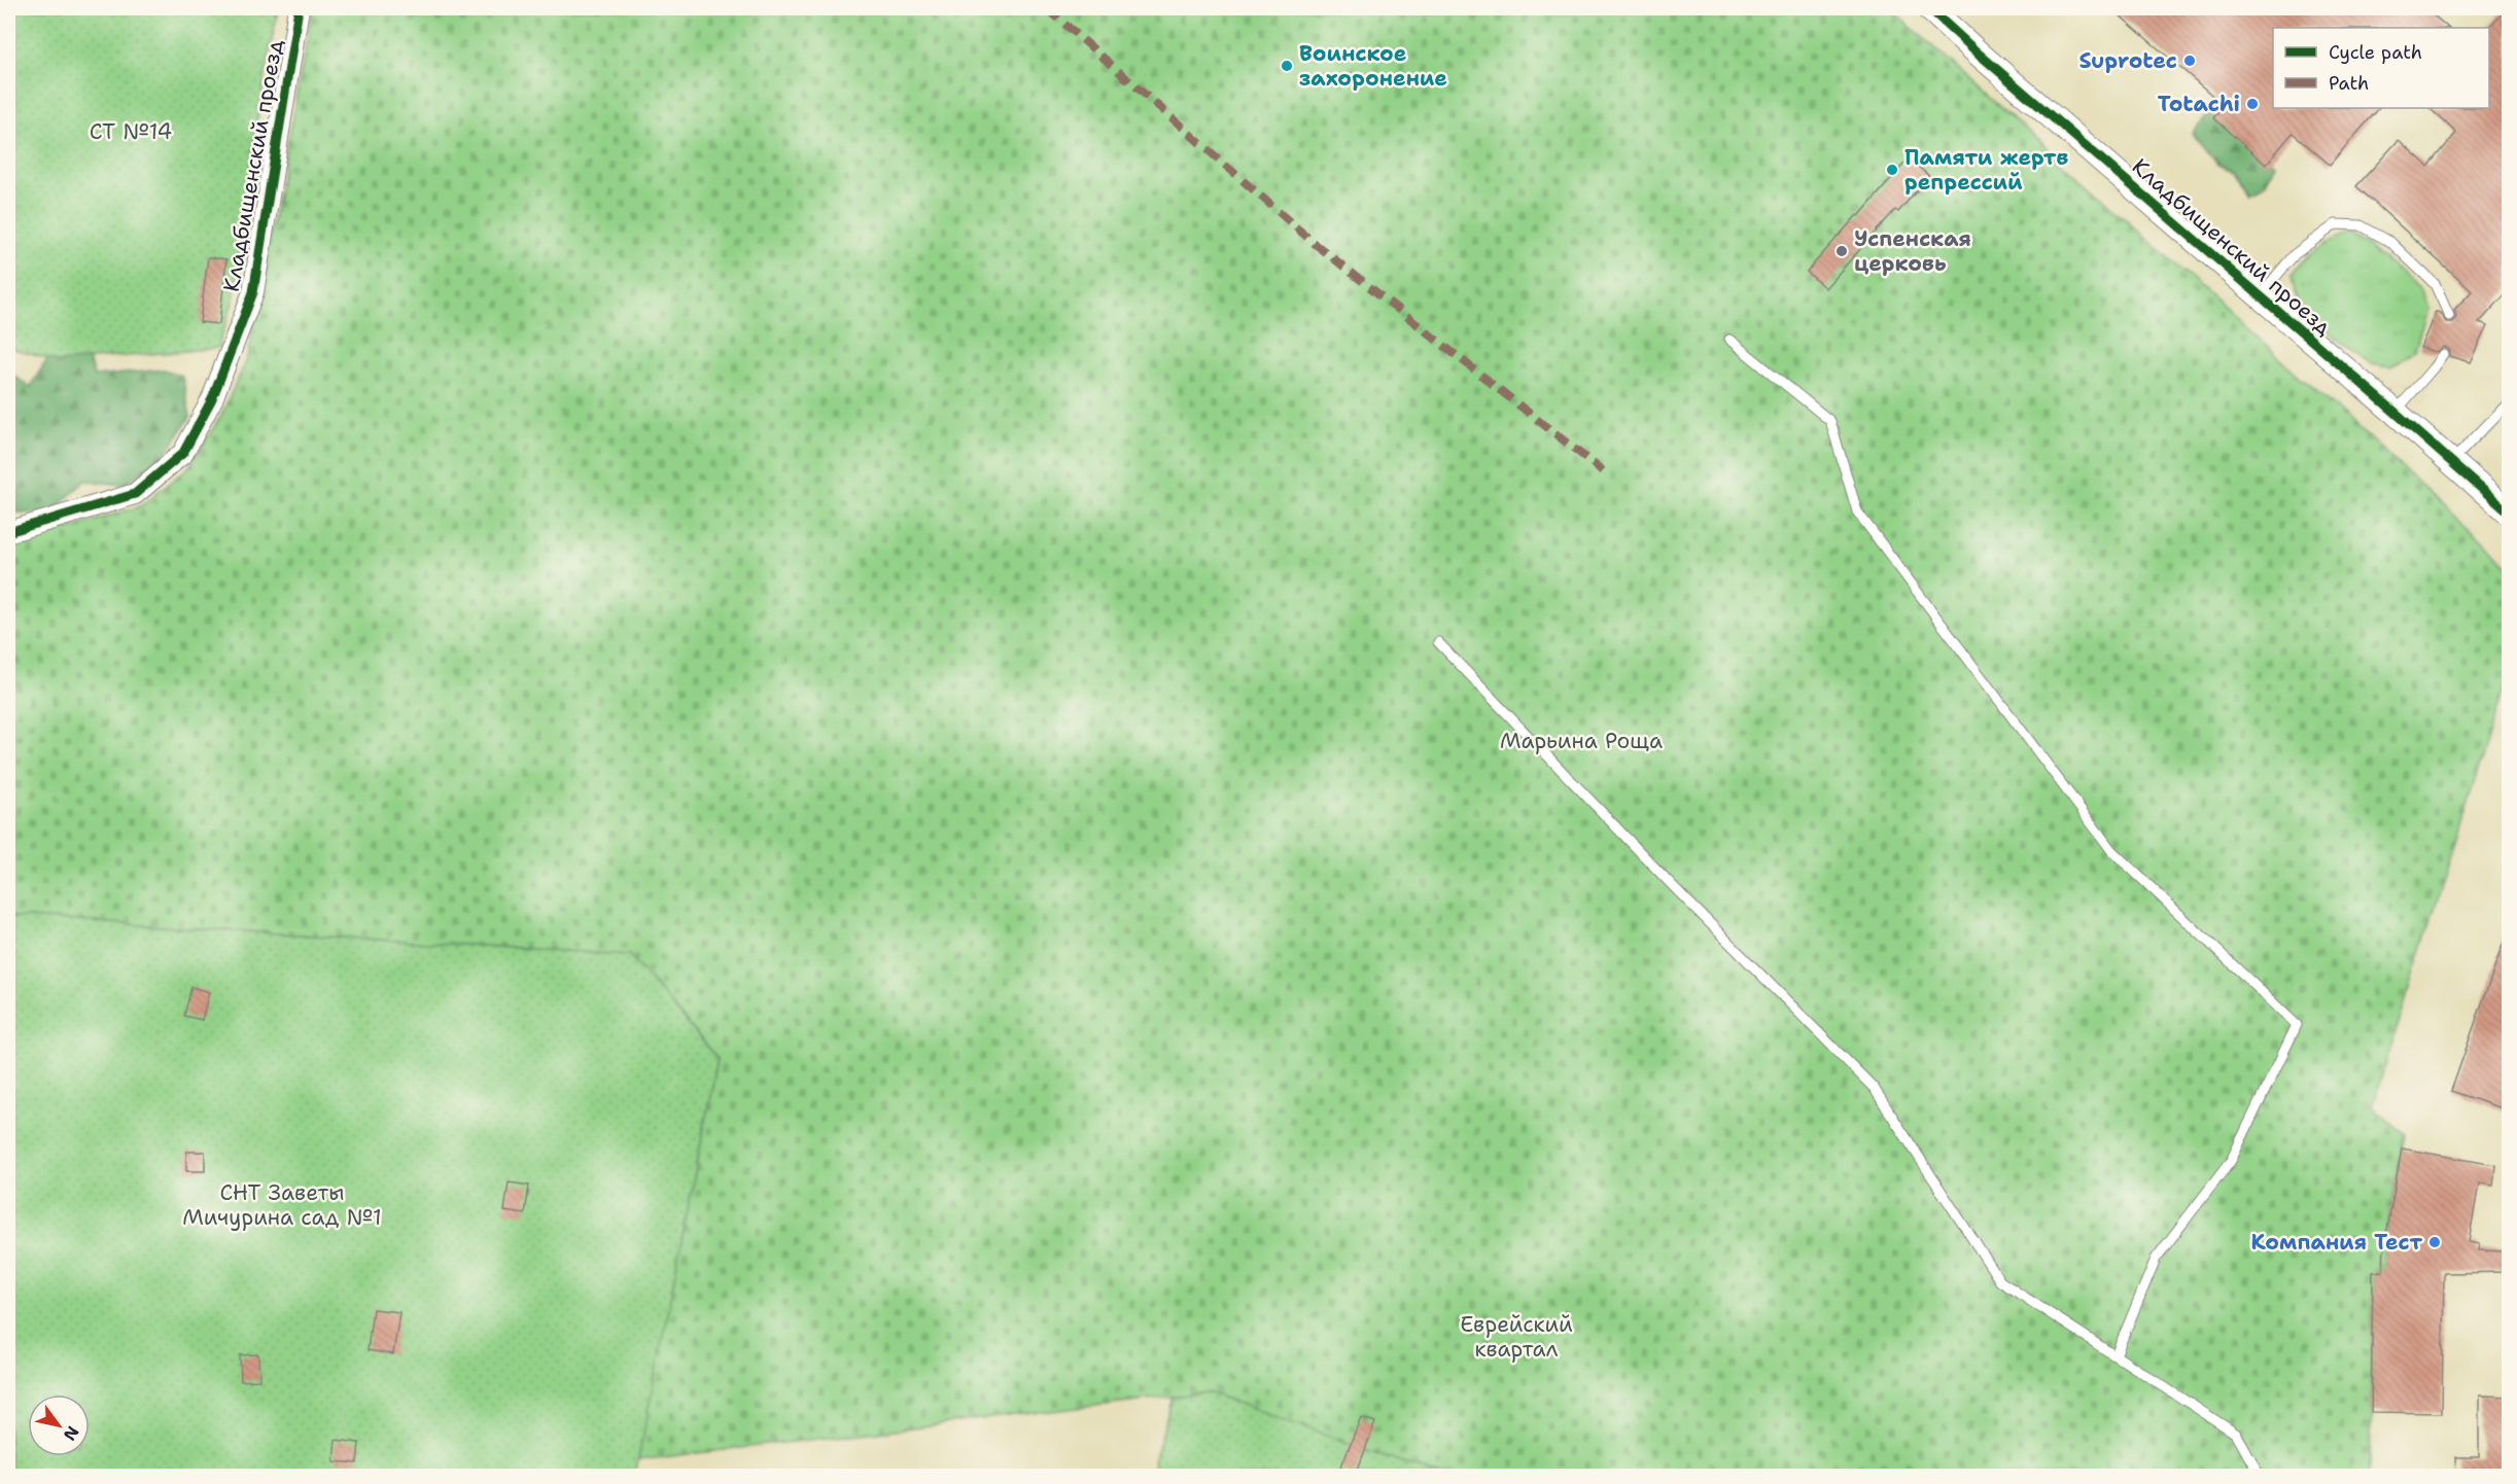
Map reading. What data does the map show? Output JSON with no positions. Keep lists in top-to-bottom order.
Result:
{
  "streets": {
    "street": ["Кладбищенский проезд"]
  },
  "parks": [
    "СТ №14",
    "Марьина Роща",
    "СНТ Заветы Мичурина сад №1",
    "Еврейский квартал"
  ],
  "places": [
    "Suprotec",
    "Воинское захоронение",
    "Totachi",
    "Памяти жертв репрессий",
    "Успенская церковь",
    "Компания Тест"
  ],
  "legend": ["Cycle path", "Path"],
  "north": "bottom right"
}
